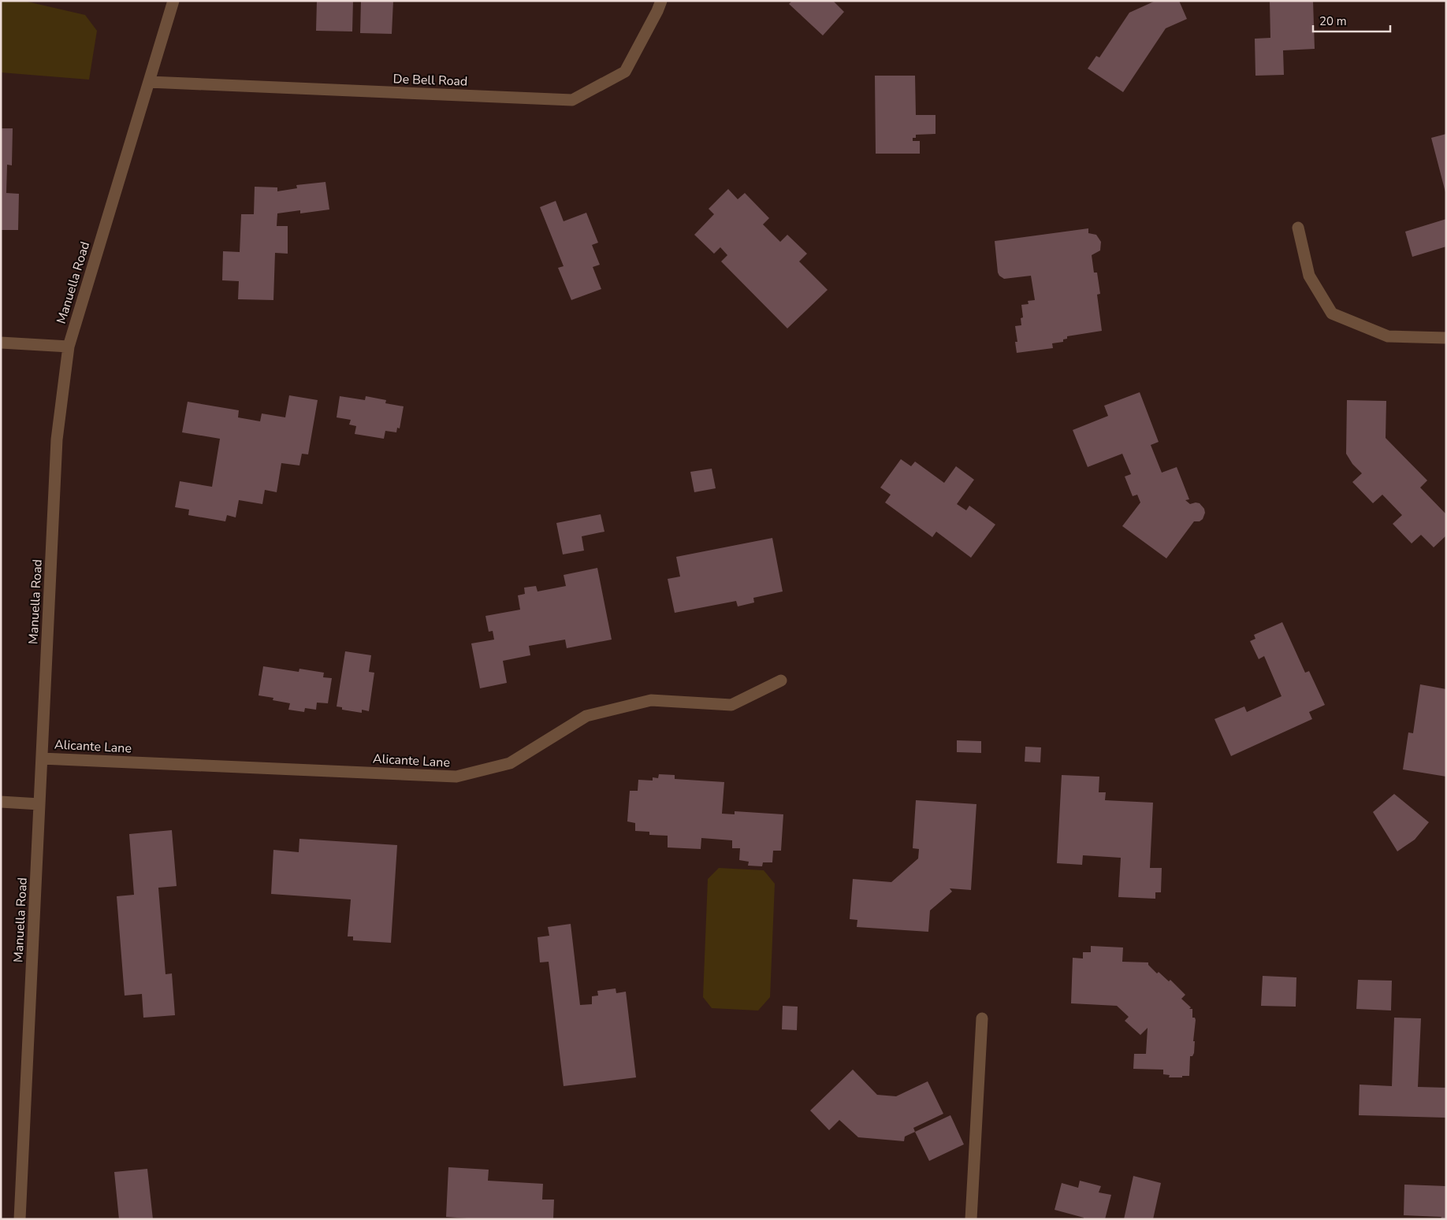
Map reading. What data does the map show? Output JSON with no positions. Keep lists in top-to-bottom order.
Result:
{
  "streets": {
    "street": ["De Bell Road", "Manuella Road", "Alicante Lane"]
  },
  "crossings": [
    ["De Bell Road", "Manuella Road"],
    ["Manuella Road", "Alicante Lane"]
  ],
  "scale_bar": "20 m"
}
